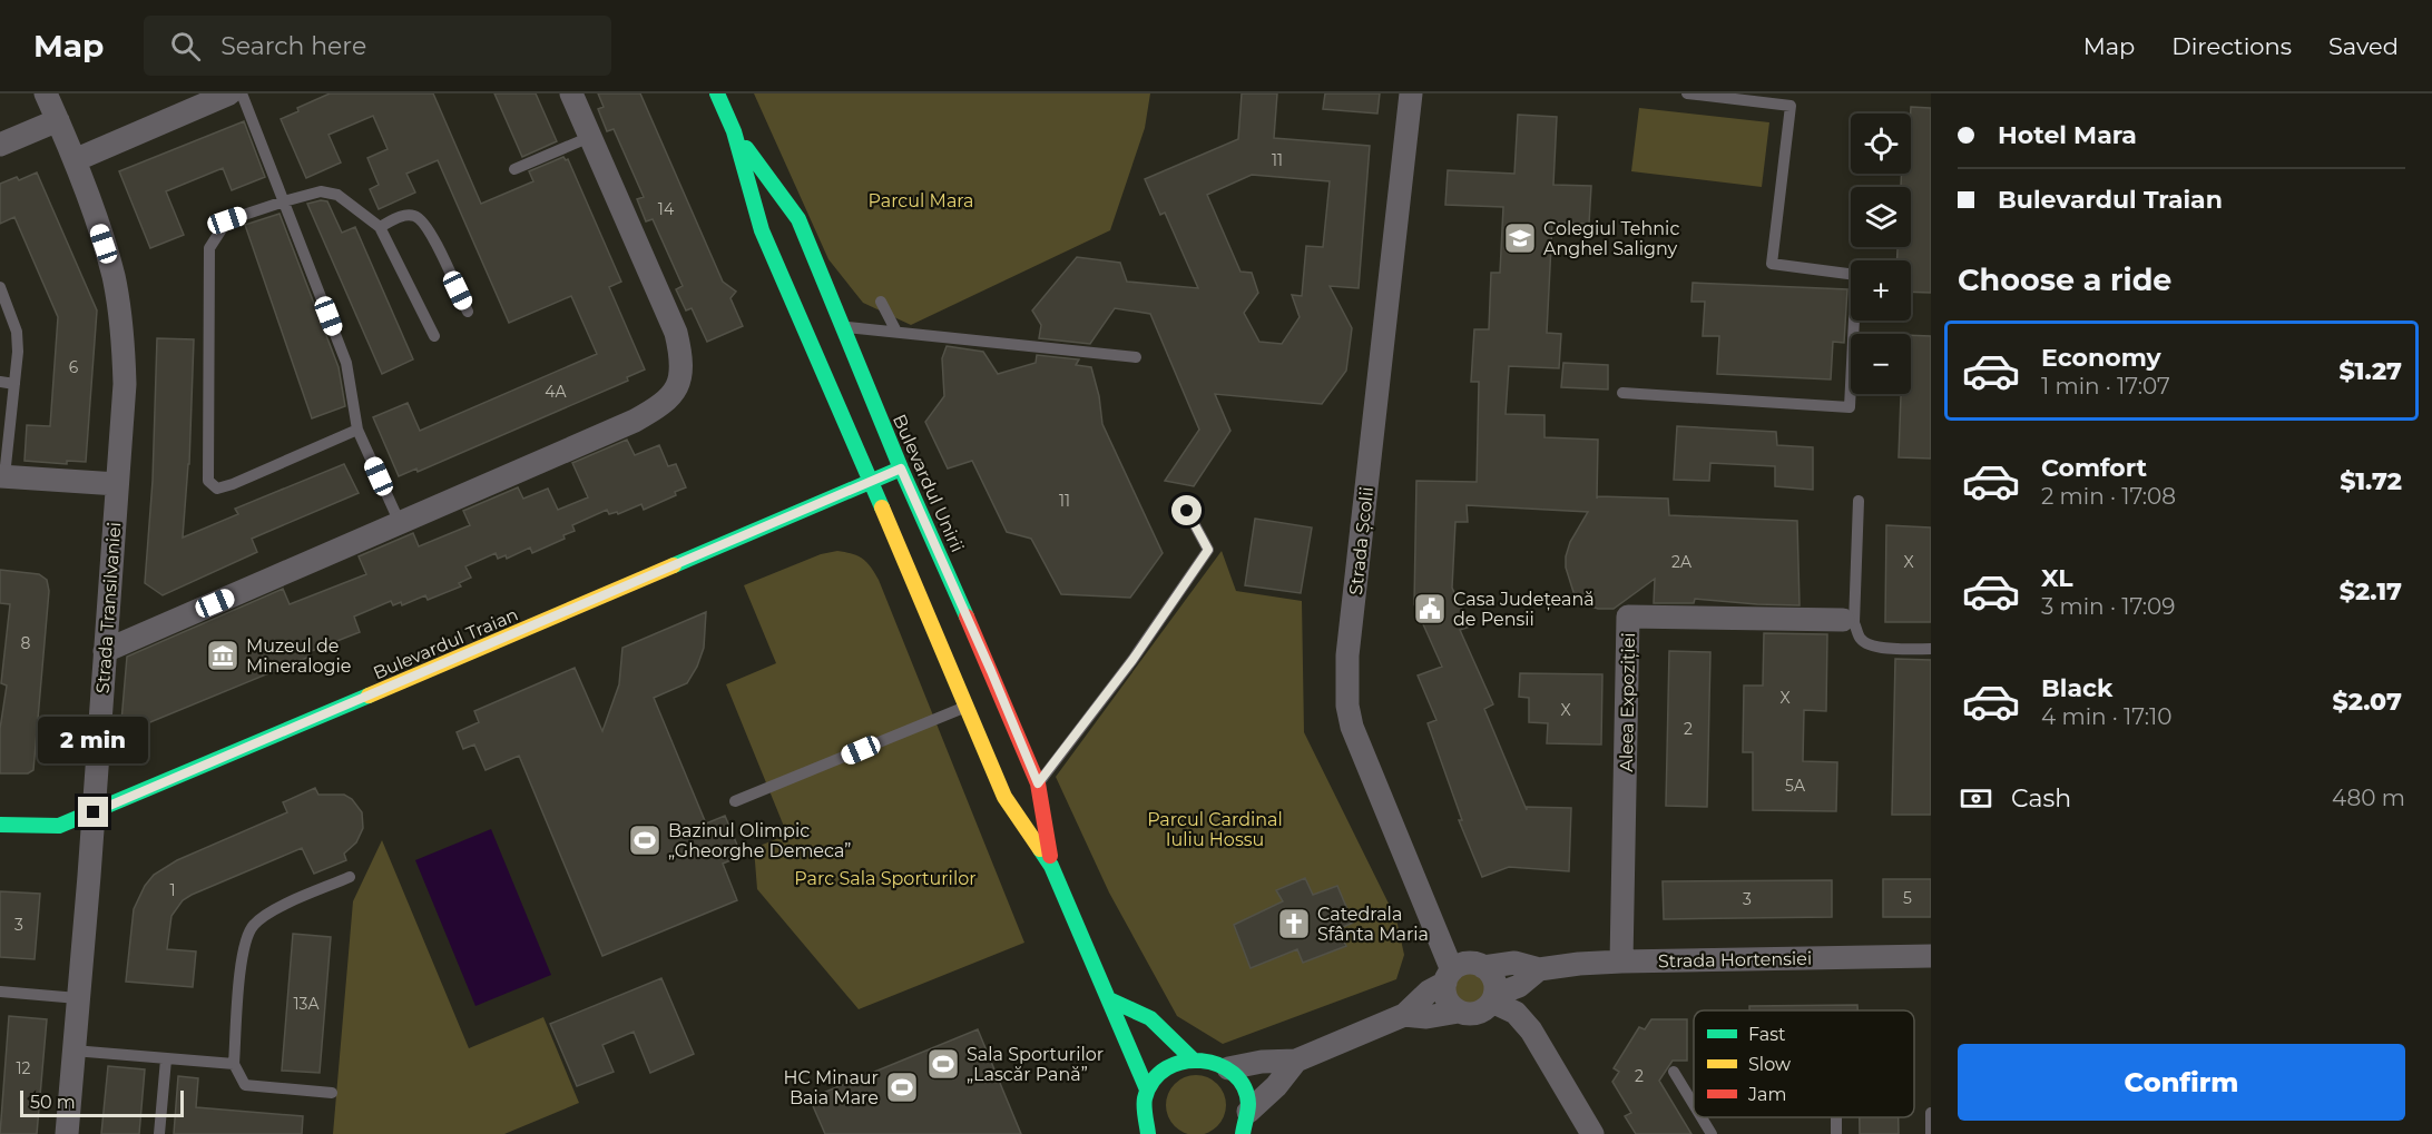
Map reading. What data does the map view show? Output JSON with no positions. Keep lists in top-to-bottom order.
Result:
{
  "streets": {
    "main road": ["Bulevardul Unirii", "Bulevardul Traian"],
    "street": [
      "Strada Școlii",
      "Strada Transilvaniei",
      "Aleea Expoziției",
      "Strada Hortensiei"
    ]
  },
  "crossings": [
    ["Bulevardul Unirii", "Bulevardul Traian"],
    ["Strada Școlii", "Strada Hortensiei"],
    ["Strada Transilvaniei", "Bulevardul Traian"],
    ["Aleea Expoziției", "Strada Hortensiei"]
  ],
  "parks": ["Parcul Mara", "Parcul Cardinal Iuliu Hossu", "Parc Sala Sporturilor"],
  "places": {
    "school or university": ["Colegiul Tehnic Anghel Saligny"],
    "public building": ["Casa Județeană de Pensii"],
    "museum": ["Muzeul de Mineralogie"],
    "sports": ["Bazinul Olimpic „Gheorghe Demeca”", "Sala Sporturilor „Lascăr Pană”", "HC Minaur Baia Mare"],
    "church": ["Catedrala Sfânta Maria"]
  },
  "house_numbers": [
    "11",
    "14",
    "6",
    "4A",
    "11",
    "2A",
    "X",
    "8",
    "X",
    "X",
    "2",
    "5A",
    "1",
    "5",
    "3",
    "3",
    "13A",
    "12",
    "2"
  ],
  "legend": ["Fast", "Slow", "Jam"],
  "scale_bar": "50 m",
  "page": {
    "header": "Map",
    "search": "Search here",
    "nav": ["Map", "Directions", "Saved"],
    "banner": ["Hotel Mara", "Bulevardul Traian"],
    "map_buttons": ["+", "−"],
    "heading": "Choose a ride",
    "list": [
      {
        "name": "Economy",
        "note": "1 min · 17:07",
        "value": "$1.27"
      },
      {
        "name": "Comfort",
        "note": "2 min · 17:08",
        "value": "$1.72"
      },
      {
        "name": "XL",
        "note": "3 min · 17:09",
        "value": "$2.17"
      },
      {
        "name": "Black",
        "note": "4 min · 17:10",
        "value": "$2.07"
      }
    ],
    "bubble": "2 min",
    "pay": ["Cash", "480 m"],
    "buttons": "Confirm",
    "scale": "50 m"
  }
}
